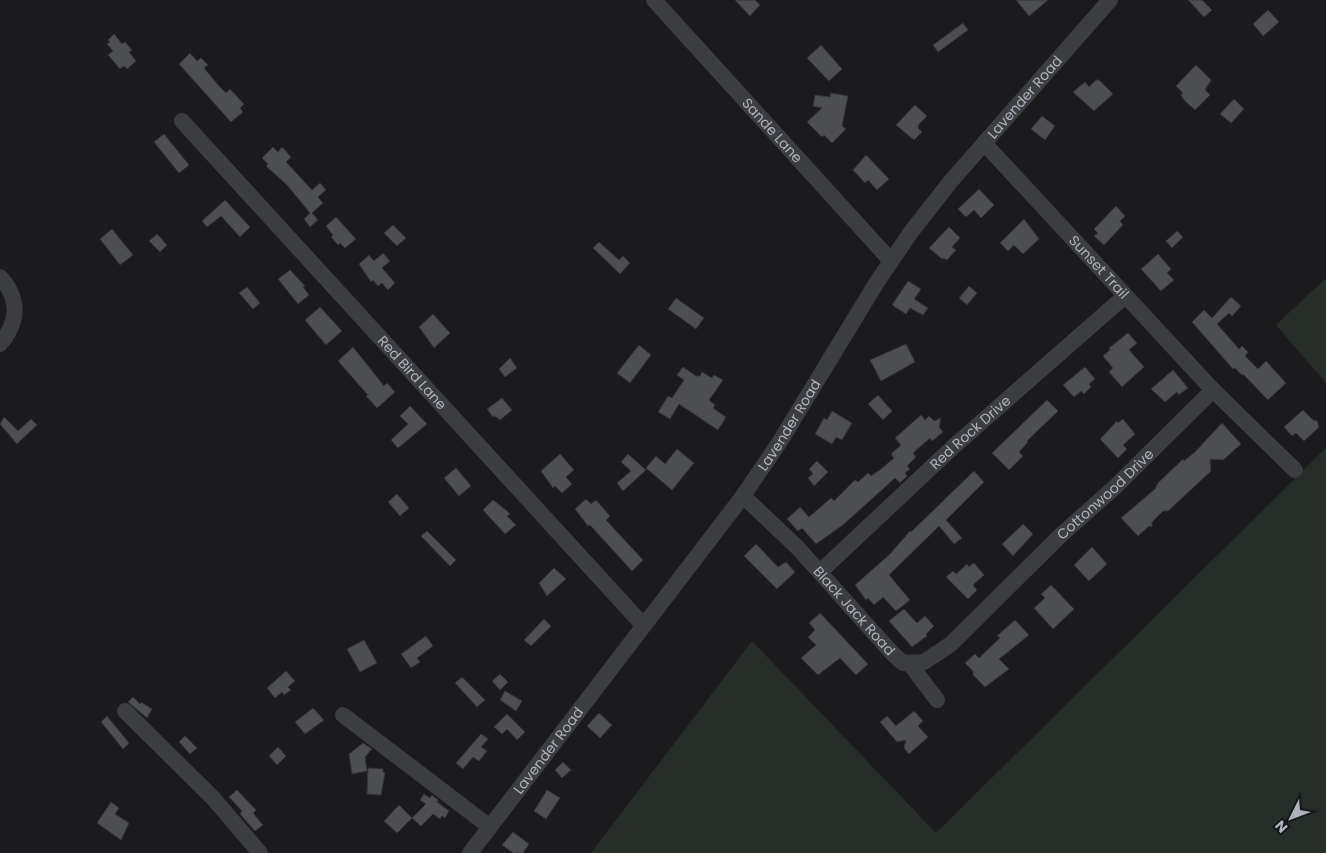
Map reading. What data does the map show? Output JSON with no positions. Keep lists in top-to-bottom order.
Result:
{
  "streets": {
    "street": [
      "Lavender Road",
      "Sande Lane",
      "Sunset Trail",
      "Red Bird Lane",
      "Red Rock Drive",
      "Cottonwood Drive",
      "Black Jack Road"
    ]
  },
  "crossings": [
    ["Lavender Road", "Sande Lane"],
    ["Lavender Road", "Sunset Trail"],
    ["Lavender Road", "Red Bird Lane"],
    ["Lavender Road", "Black Jack Road"],
    ["Sunset Trail", "Red Rock Drive"],
    ["Sunset Trail", "Cottonwood Drive"],
    ["Red Rock Drive", "Black Jack Road"],
    ["Cottonwood Drive", "Black Jack Road"]
  ],
  "north": "bottom left"
}
